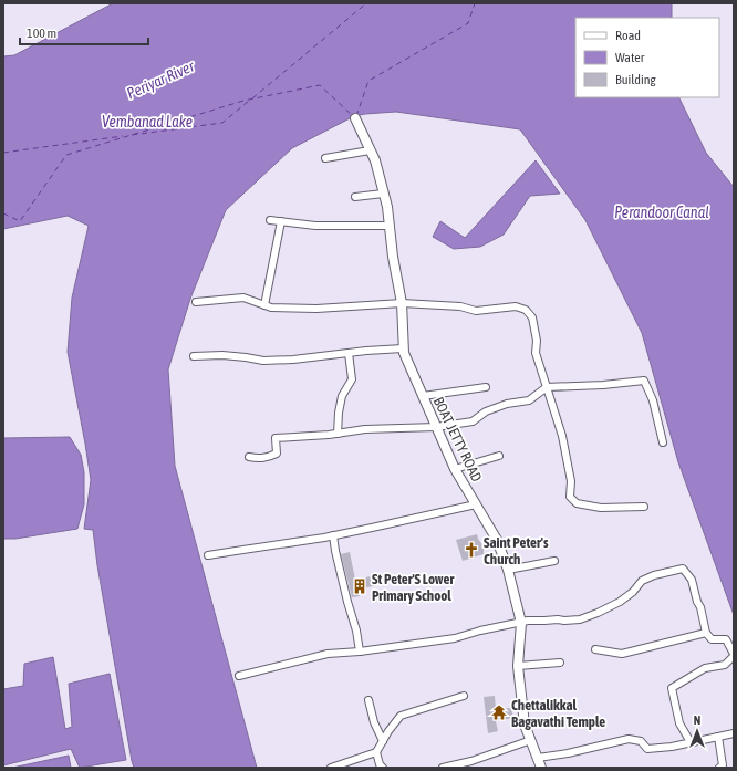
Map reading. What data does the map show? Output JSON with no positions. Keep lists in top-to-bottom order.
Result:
{
  "streets": {
    "street": ["BOAT JETTY ROAD"]
  },
  "water": ["Periyar River", "Vembanad Lake", "Perandoor Canal"],
  "places": {
    "church": ["Saint Peter's Church"],
    "building": ["St Peter'S Lower Primary School"],
    "temple": ["Chettalikkal Bagavathi Temple"]
  },
  "legend": ["Road", "Water", "Building"],
  "scale_bar": "100 m",
  "north": "top"
}
